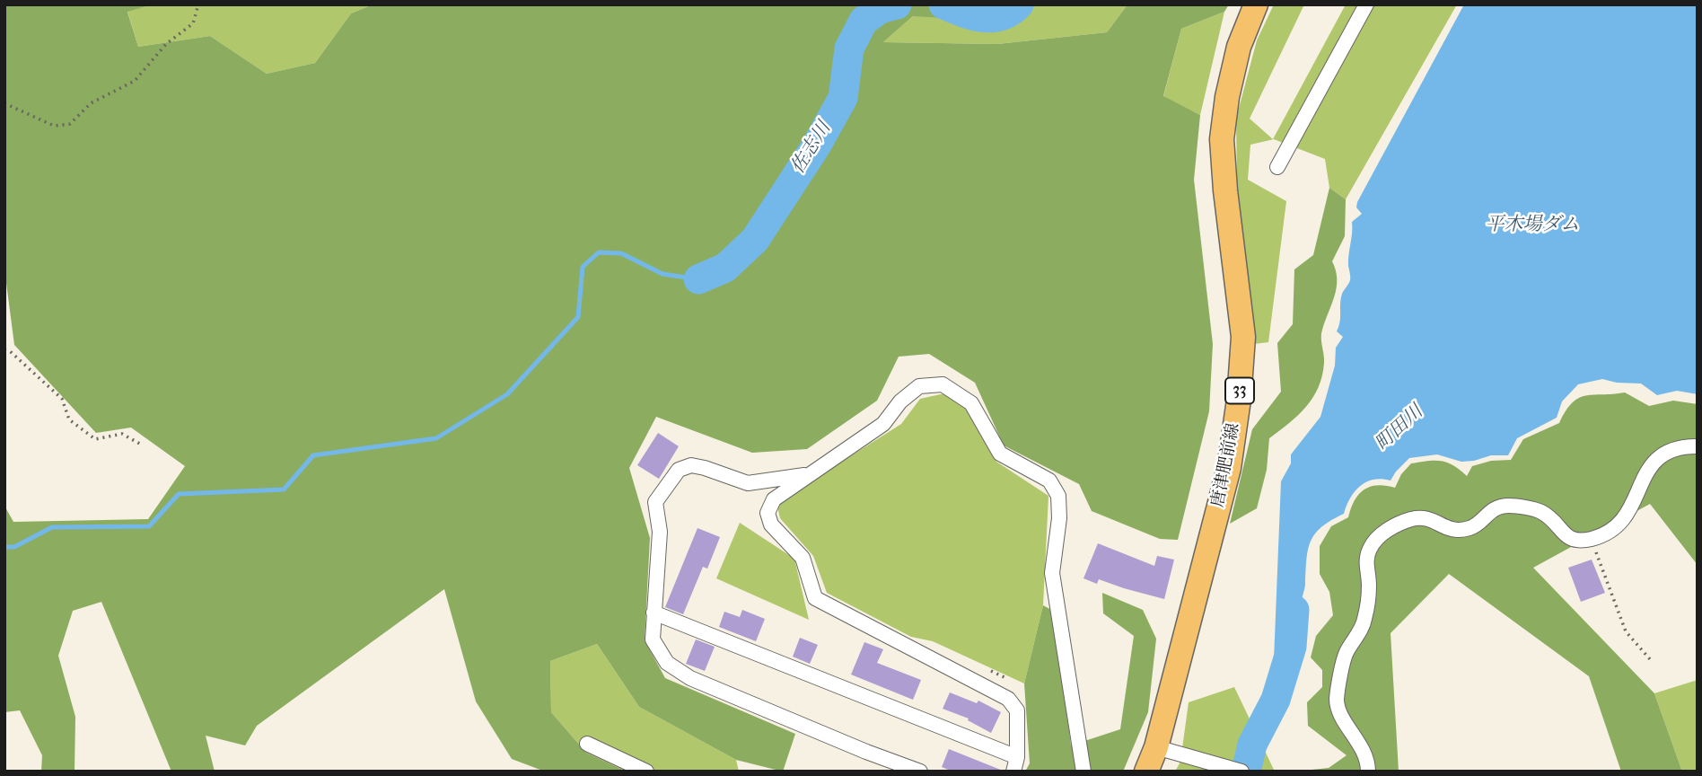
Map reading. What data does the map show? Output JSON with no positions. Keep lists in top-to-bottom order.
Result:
{
  "streets": {
    "main road": ["33", "唐津肥前線"]
  },
  "water": ["佐志川", "平木場ダム", "町田川"]
}
